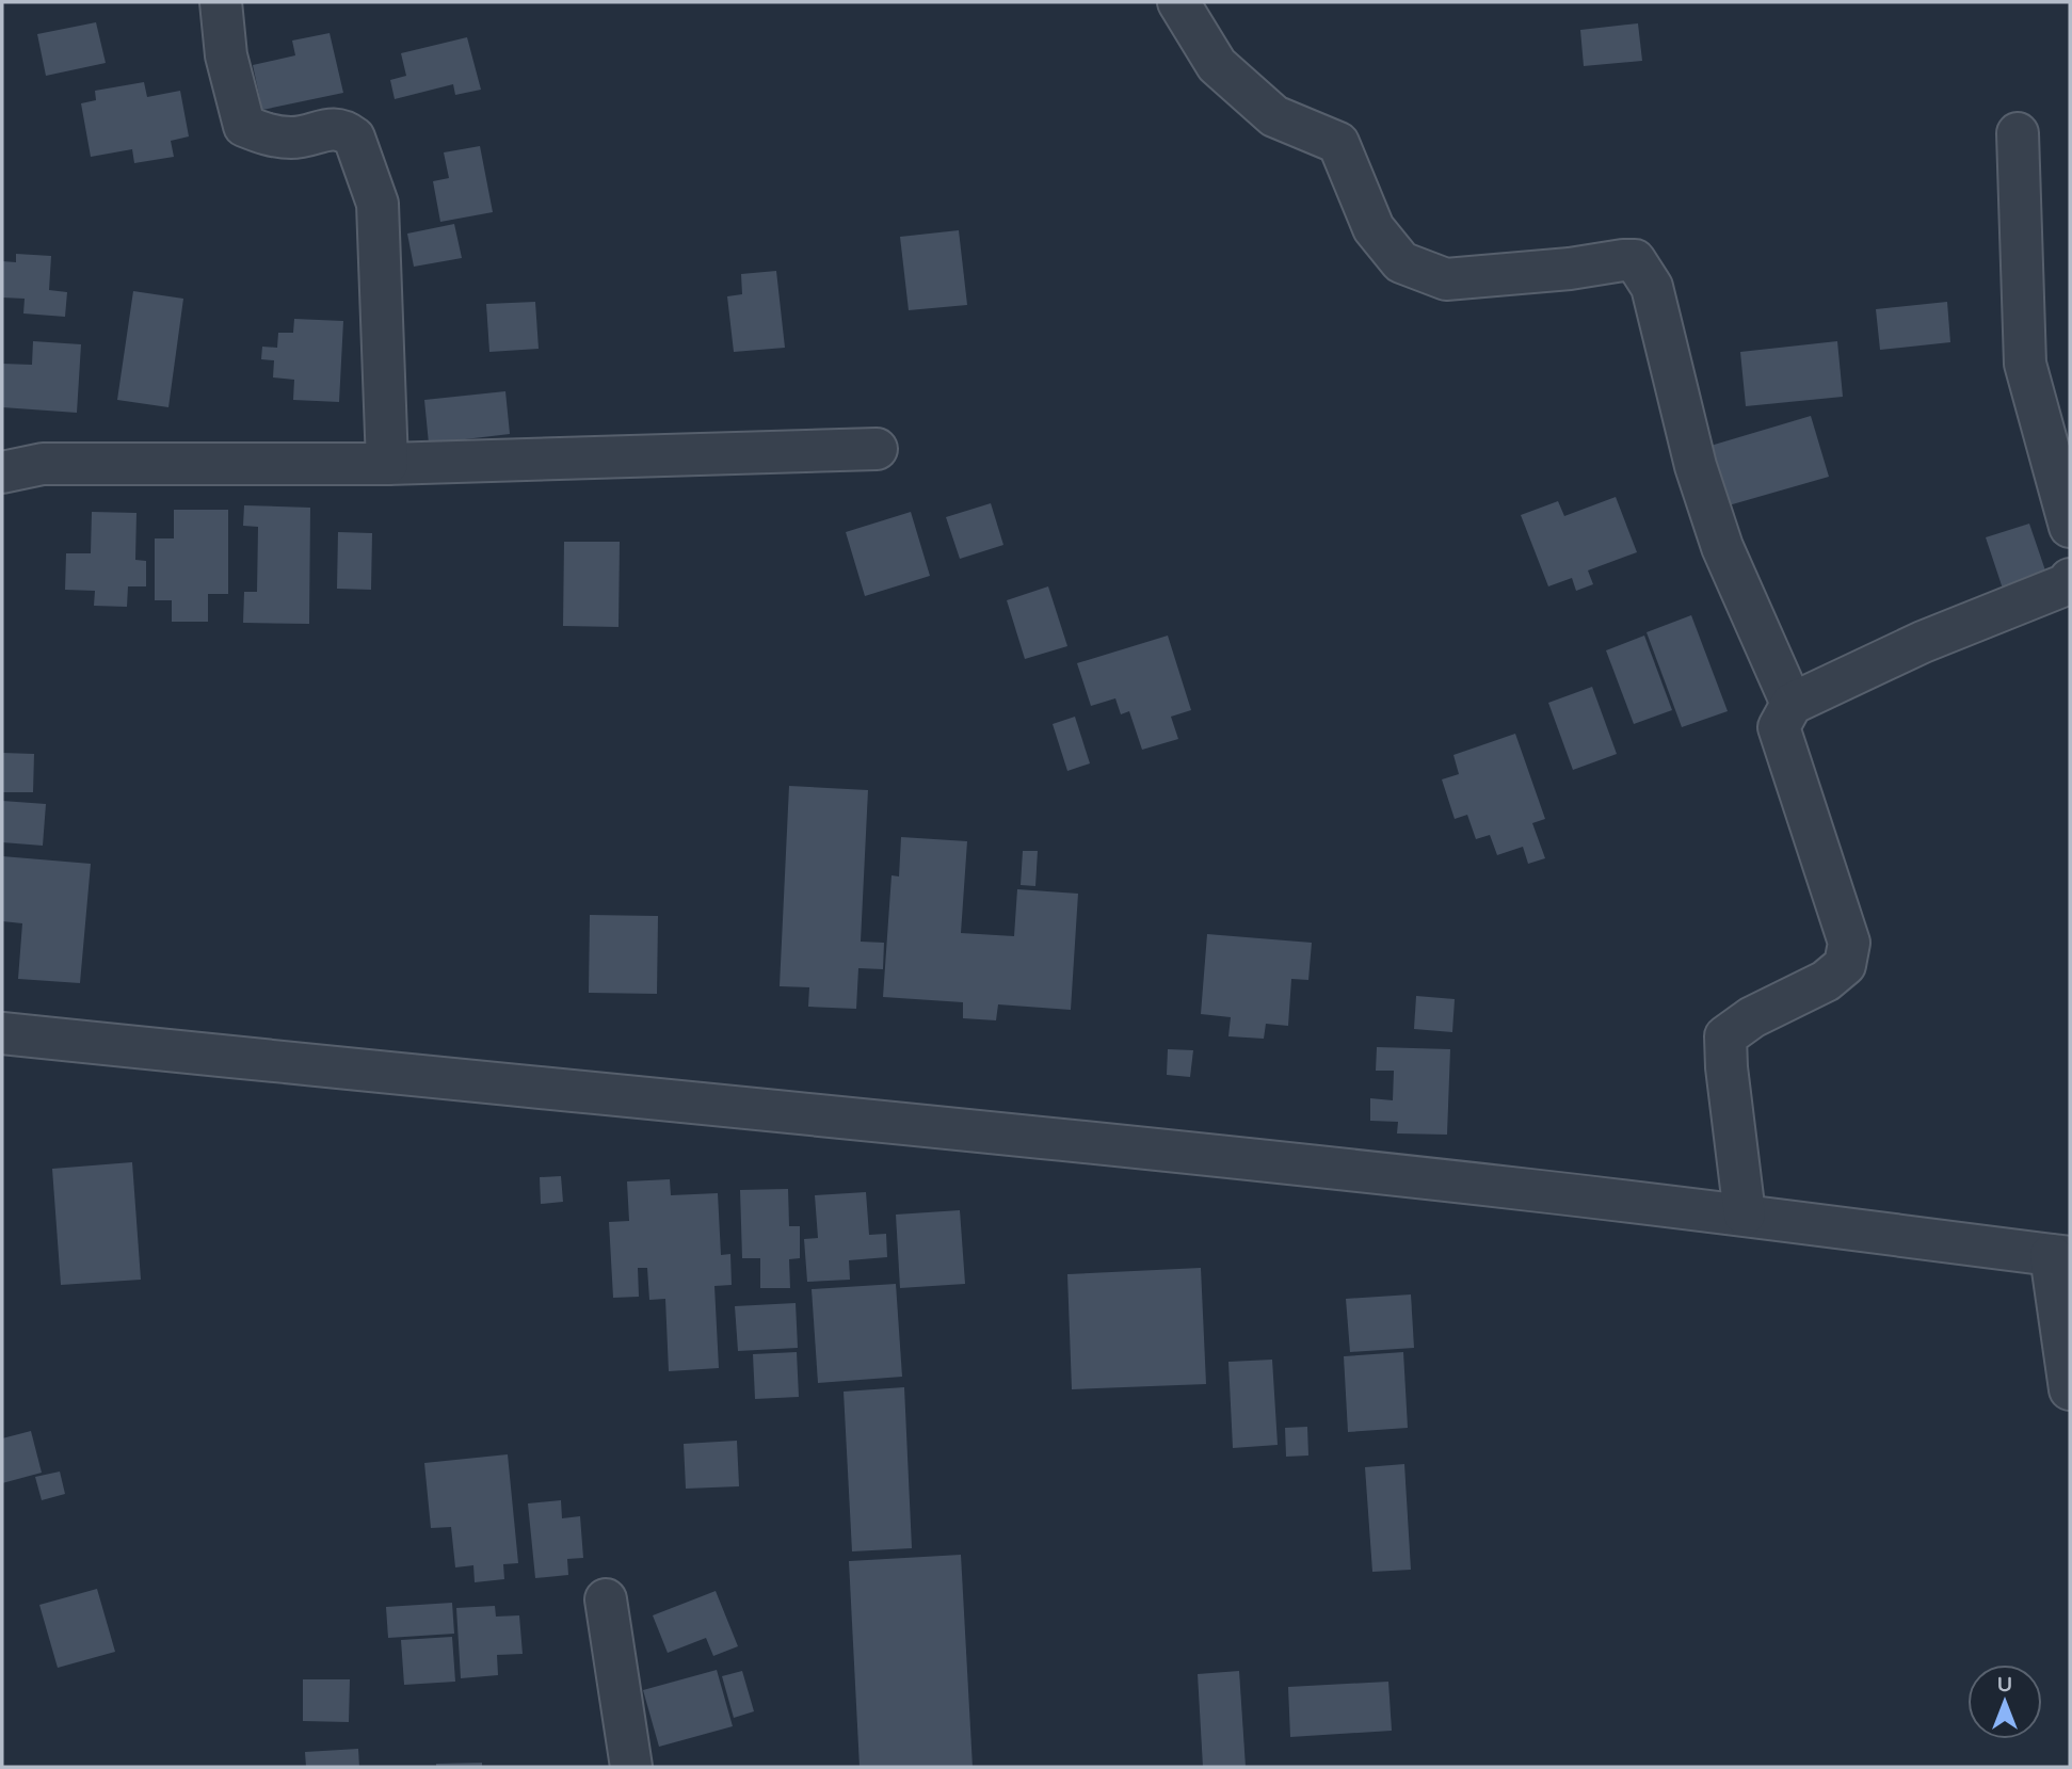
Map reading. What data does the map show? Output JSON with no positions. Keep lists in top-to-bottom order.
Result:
{
  "north": "top"
}
